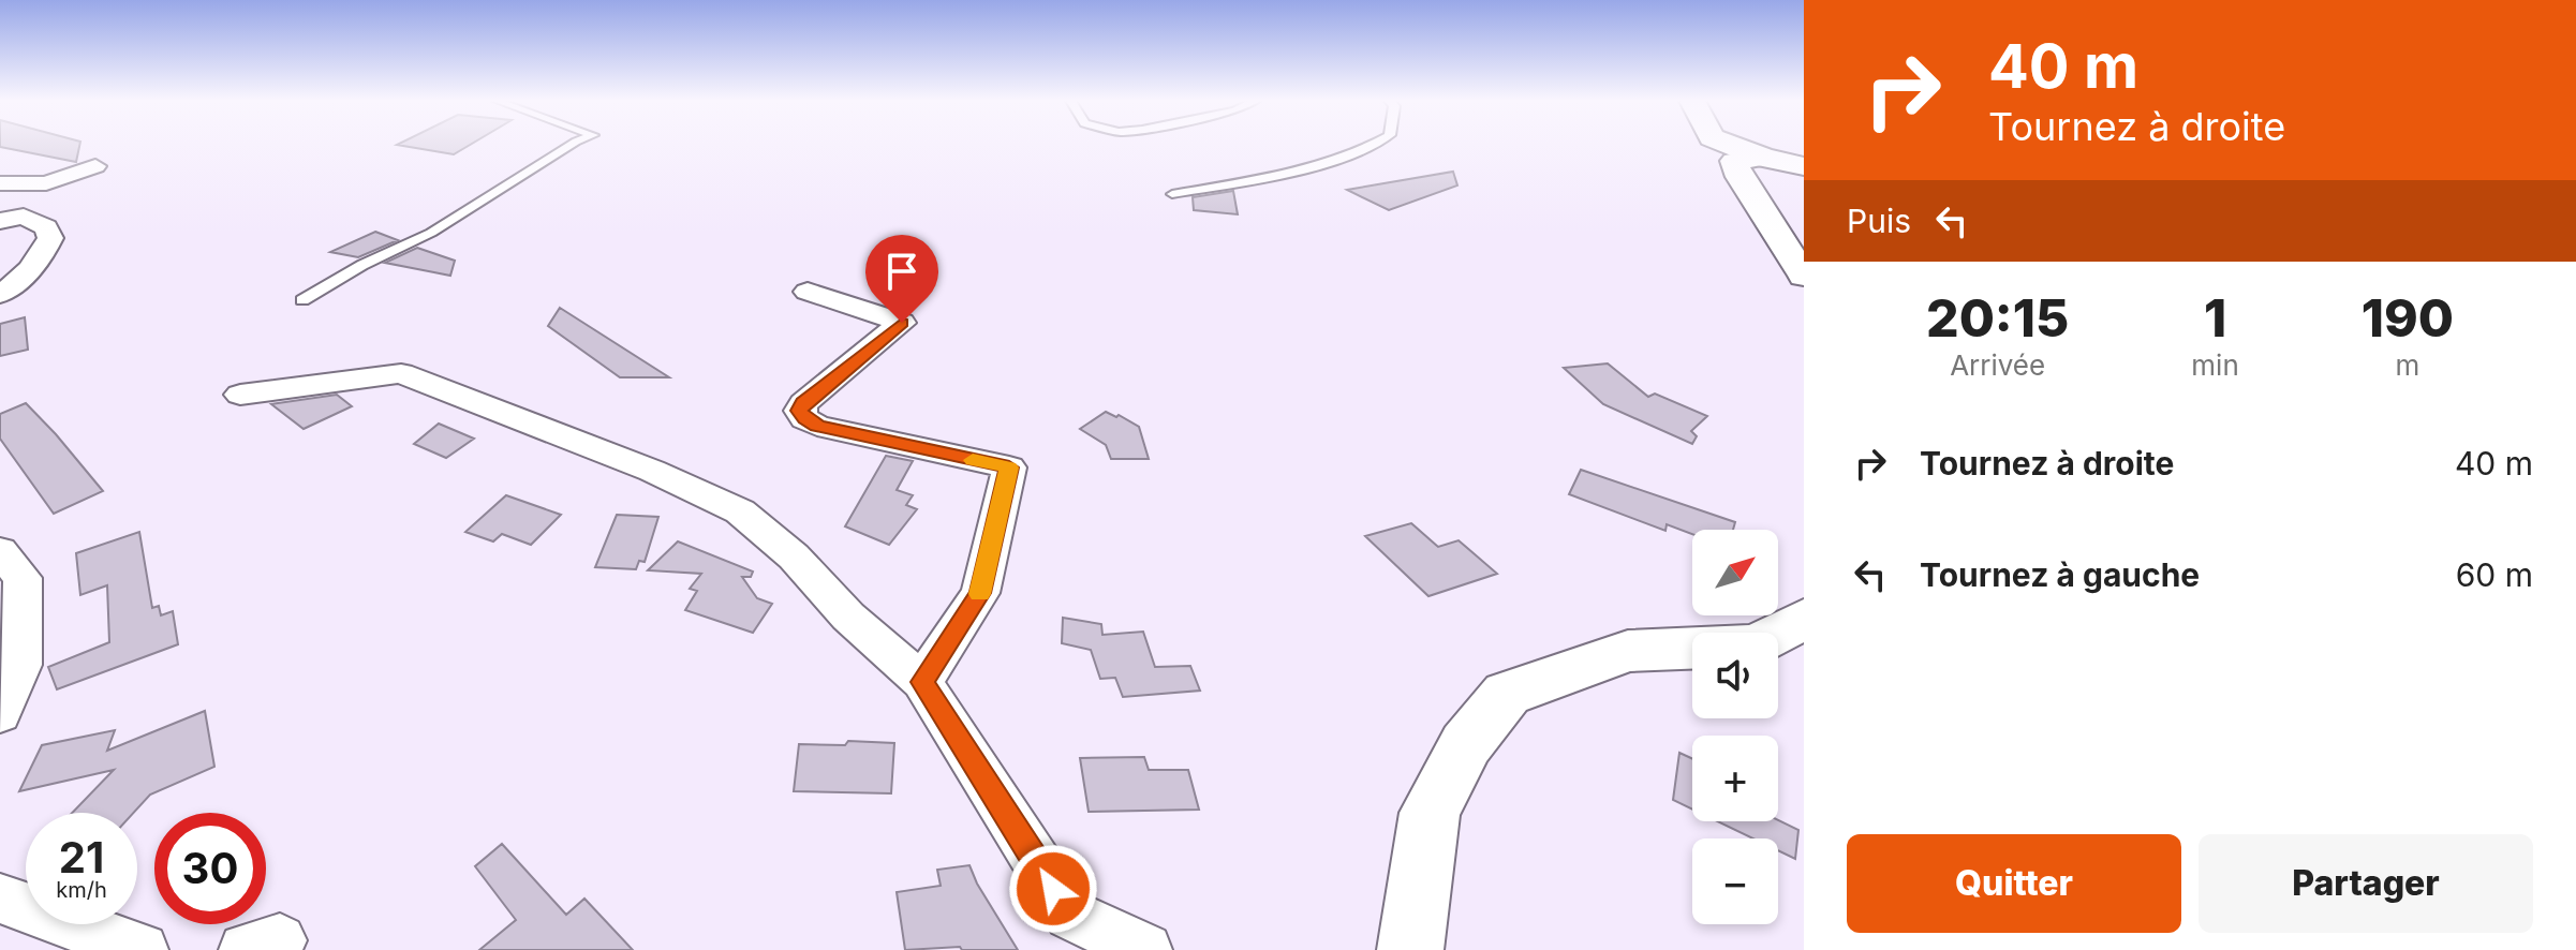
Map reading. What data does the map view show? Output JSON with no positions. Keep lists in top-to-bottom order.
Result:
{
  "north": "top right",
  "page": {
    "turn": ["40 m", "Tournez à droite"],
    "then": "Puis",
    "eta": [
      "20:15",
      "Arrivée",
      "1",
      "min",
      "190",
      "m"
    ],
    "list": [
      {
        "name": "Tournez à droite",
        "value": "40 m"
      },
      {
        "name": "Tournez à gauche",
        "value": "60 m"
      }
    ],
    "map_buttons": ["+", "−"],
    "speed": "21 km/h",
    "limit": "30",
    "buttons": ["Quitter", "Partager"]
  }
}
